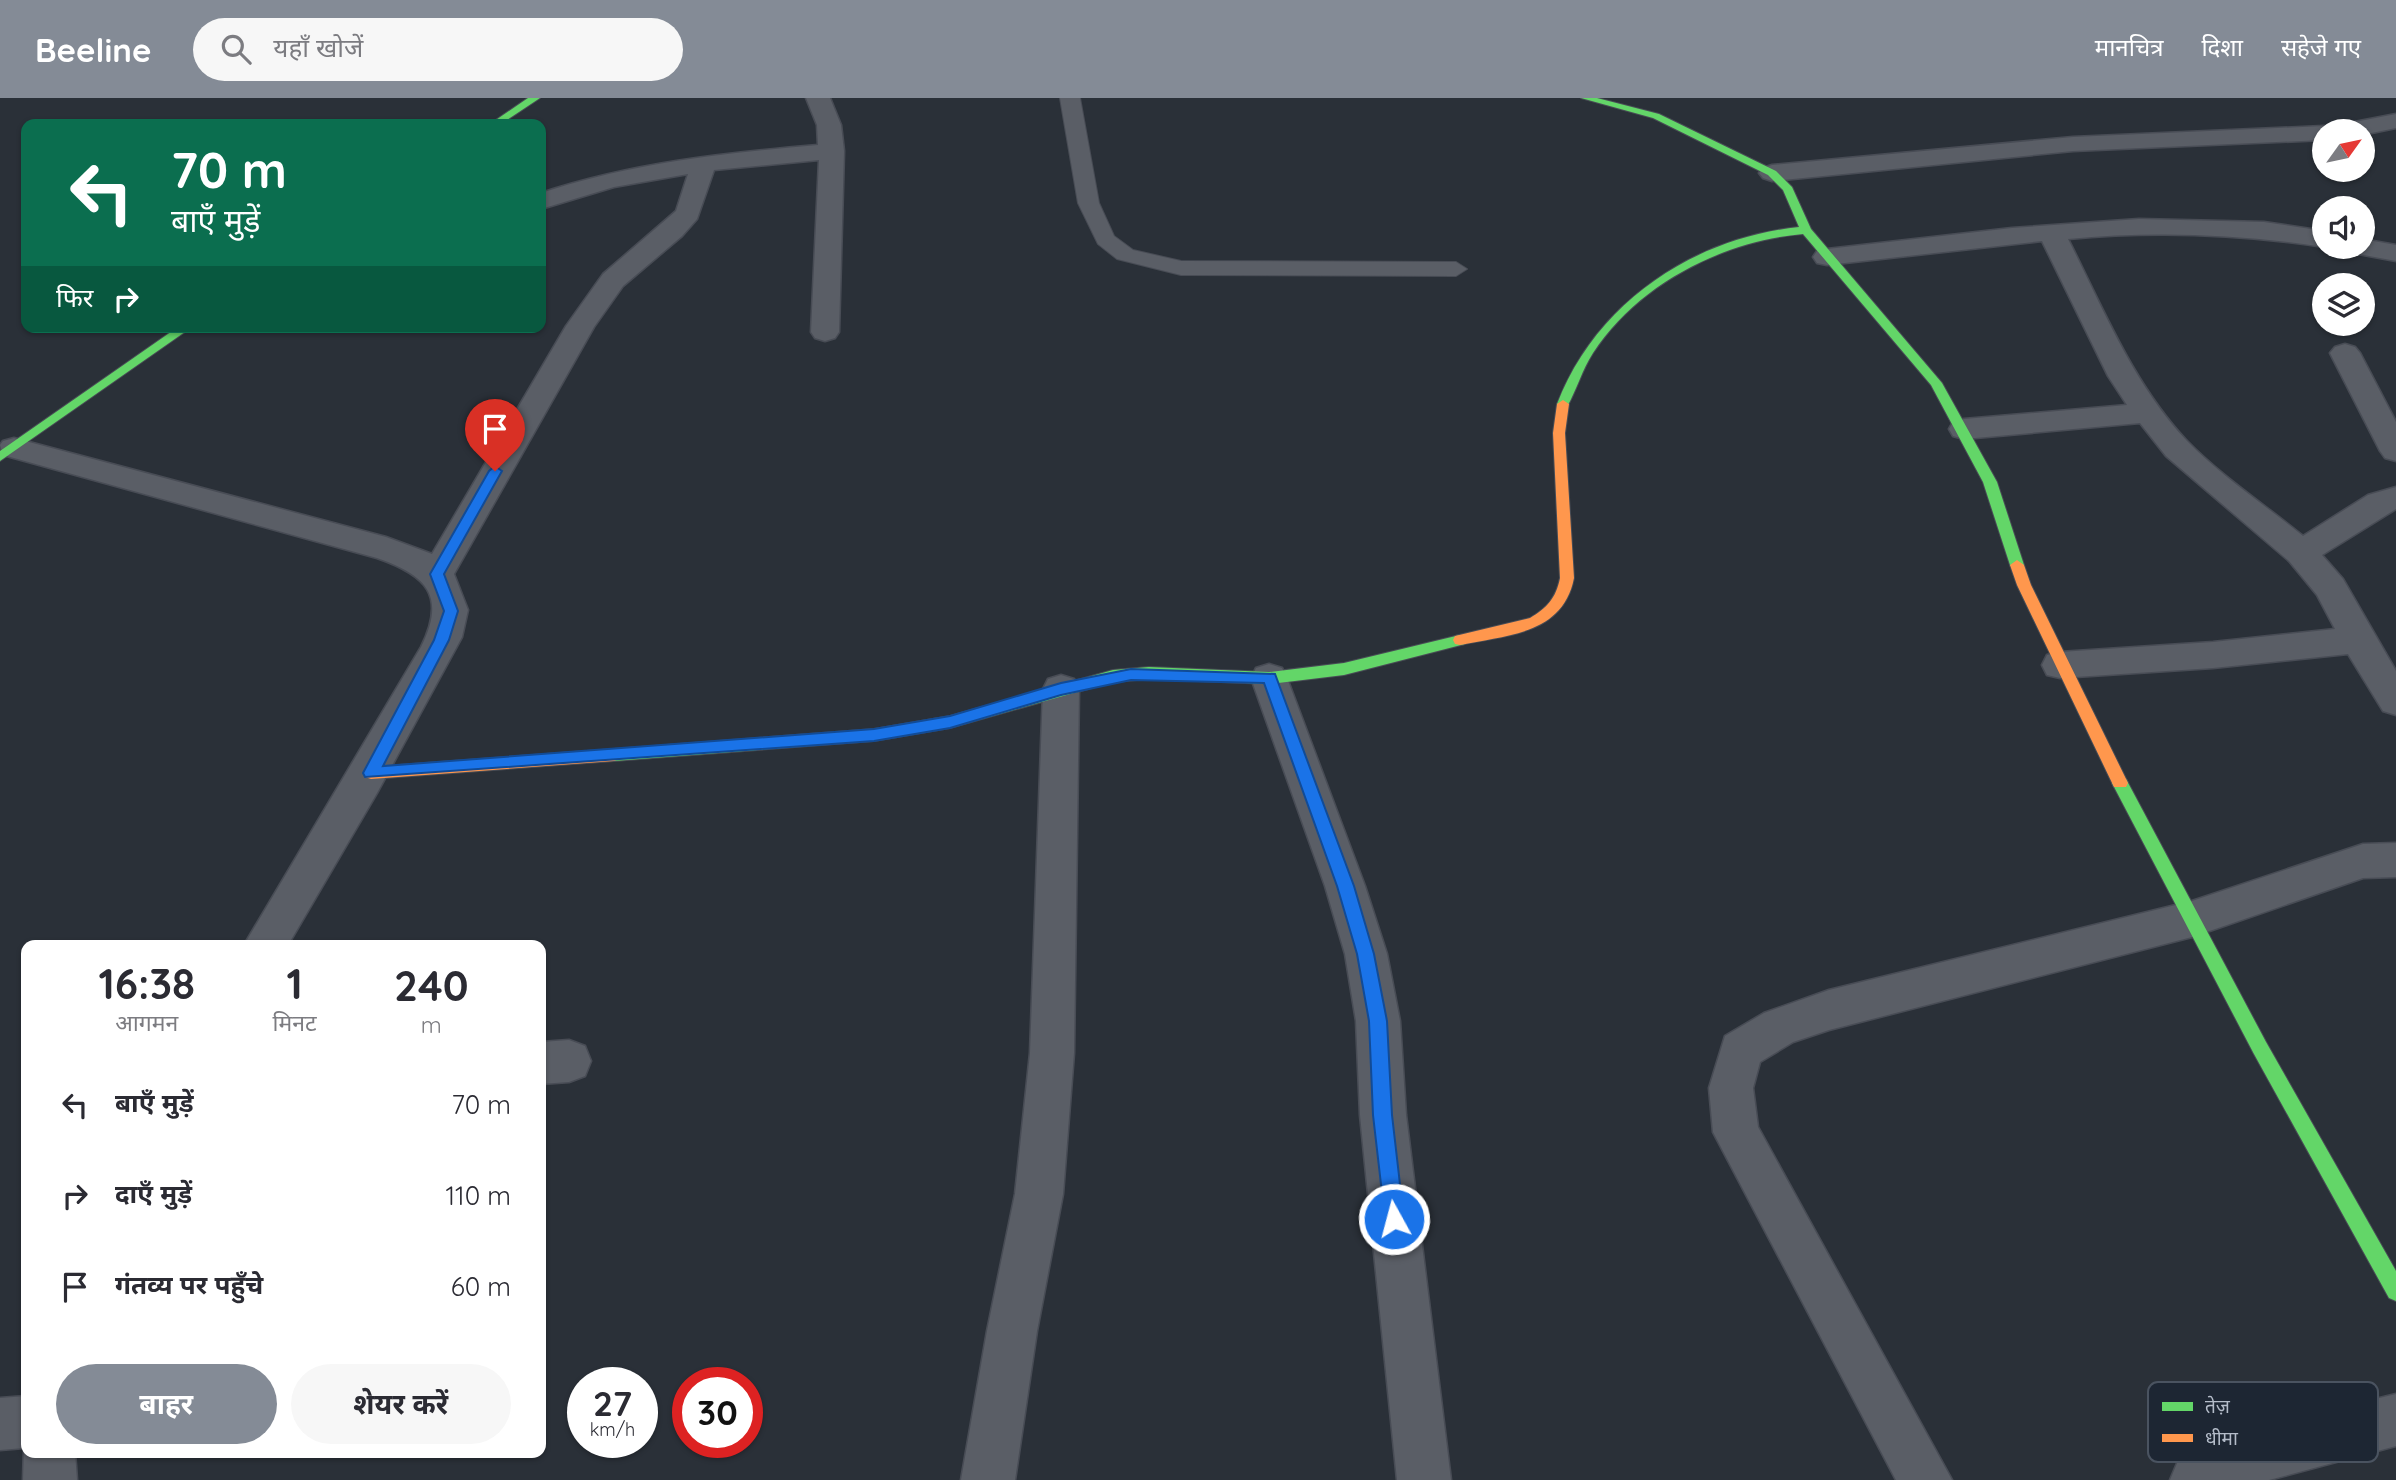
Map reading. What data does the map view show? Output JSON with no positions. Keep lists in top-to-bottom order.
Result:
{
  "legend": ["तेज़", "धीमा"],
  "north": "top right",
  "page": {
    "header": "Beeline",
    "search": "यहाँ खोजें",
    "nav": ["मानचित्र", "दिशा", "सहेजे गए"],
    "turn": ["70 m", "बाएँ मुड़ें"],
    "then": "फिर",
    "eta": [
      "16:38",
      "आगमन",
      "1",
      "मिनट",
      "240",
      "m"
    ],
    "list": [
      {
        "name": "बाएँ मुड़ें",
        "value": "70 m"
      },
      {
        "name": "दाएँ मुड़ें",
        "value": "110 m"
      },
      {
        "name": "गंतव्य पर पहुँचे",
        "value": "60 m"
      }
    ],
    "buttons": ["बाहर", "शेयर करें"],
    "speed": "27 km/h",
    "limit": "30"
  }
}
